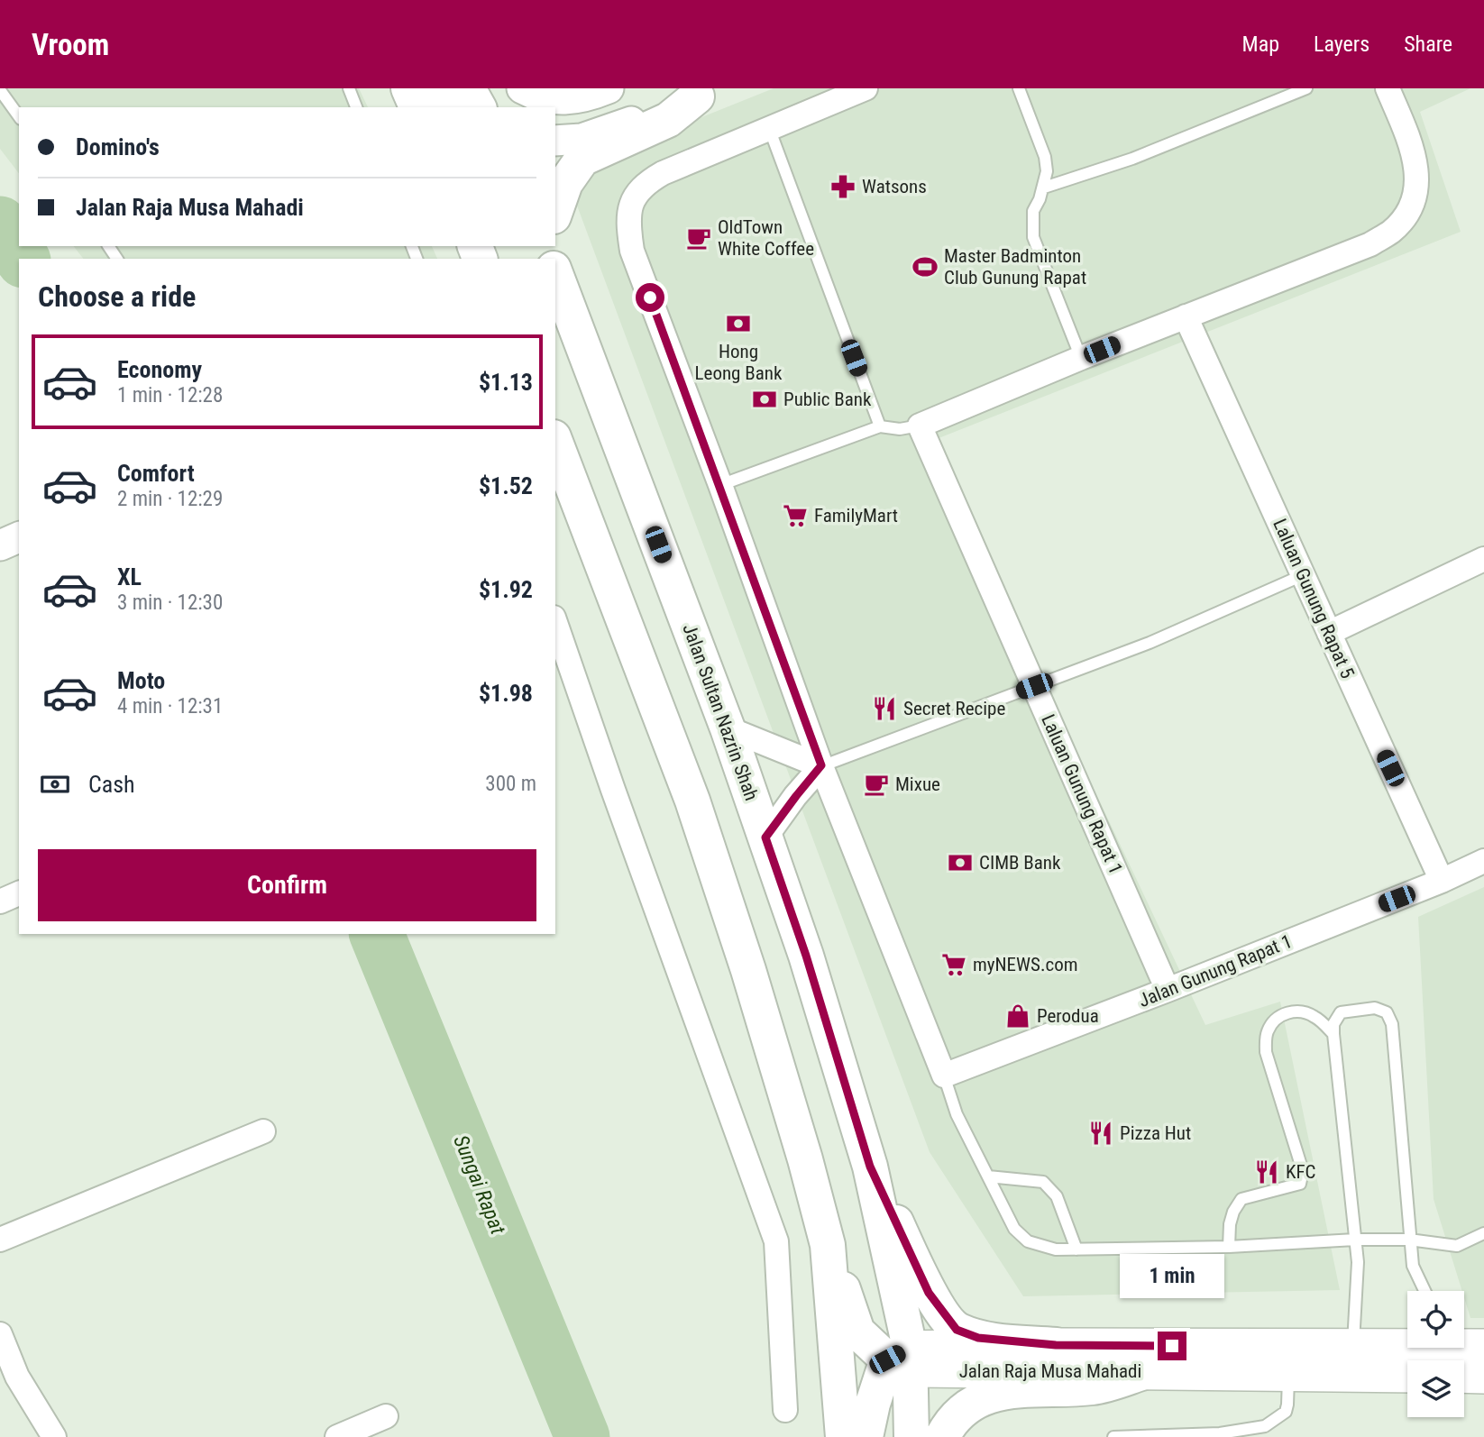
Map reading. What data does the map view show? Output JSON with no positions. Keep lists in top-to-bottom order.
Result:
{
  "streets": {
    "highway": ["Jalan Sultan Nazrin Shah"],
    "main road": ["Jalan Raja Musa Mahadi"],
    "street": ["Laluan Gunung Rapat 5", "Laluan Gunung Rapat 1", "Jalan Gunung Rapat 1"]
  },
  "crossings": [
    ["Laluan Gunung Rapat 5", "Jalan Gunung Rapat 1"],
    ["Jalan Sultan Nazrin Shah", "Jalan Raja Musa Mahadi"],
    ["Laluan Gunung Rapat 1", "Jalan Gunung Rapat 1"]
  ],
  "water": ["Sungai Rapat"],
  "places": {
    "pharmacy": ["Watsons"],
    "cafe": ["OldTown White Coffee", "Mixue"],
    "sports": ["Master Badminton Club Gunung Rapat"],
    "bank": ["Hong Leong Bank", "Public Bank", "CIMB Bank"],
    "supermarket": ["FamilyMart", "myNEWS.com"],
    "restaurant": ["Secret Recipe", "Pizza Hut", "KFC"],
    "shop": ["Perodua"]
  },
  "page": {
    "header": "Vroom",
    "nav": ["Map", "Layers", "Share"],
    "banner": ["Domino's", "Jalan Raja Musa Mahadi"],
    "heading": "Choose a ride",
    "list": [
      {
        "name": "Economy",
        "note": "1 min · 12:28",
        "value": "$1.13"
      },
      {
        "name": "Comfort",
        "note": "2 min · 12:29",
        "value": "$1.52"
      },
      {
        "name": "XL",
        "note": "3 min · 12:30",
        "value": "$1.92"
      },
      {
        "name": "Moto",
        "note": "4 min · 12:31",
        "value": "$1.98"
      }
    ],
    "pay": ["Cash", "300 m"],
    "buttons": "Confirm",
    "bubble": "1 min"
  }
}
